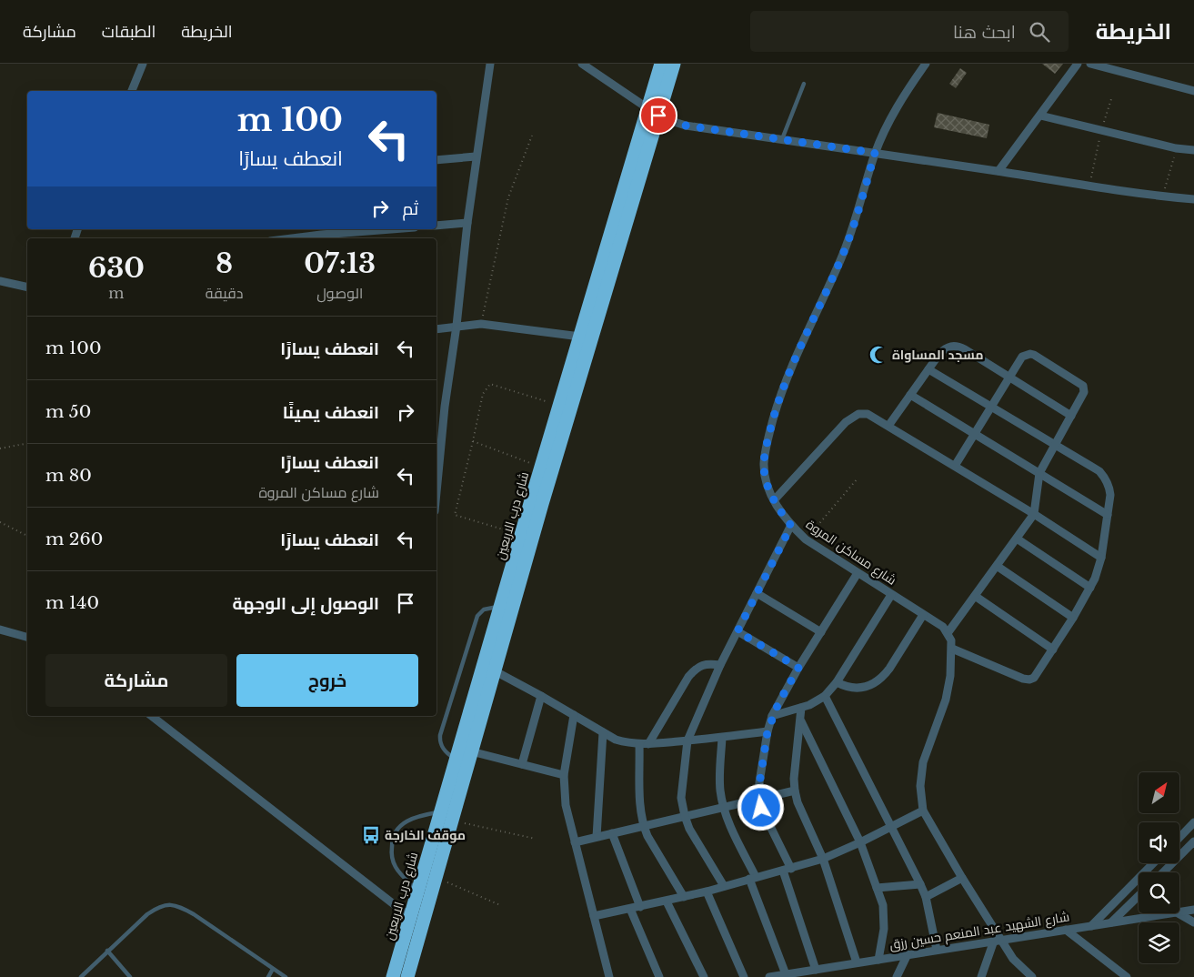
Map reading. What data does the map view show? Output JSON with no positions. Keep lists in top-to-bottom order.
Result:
{
  "streets": {
    "highway": ["شارع درب الاربعين"],
    "street": ["شارع مساكن المروة", "شارع الشهيد عبد المنعم حسين رزق"]
  },
  "places": {
    "mosque": ["مسجد المساواة"],
    "bus stop": ["موقف الخارجة"]
  },
  "north": "top right",
  "page": {
    "header": "الخريطة",
    "search": "ابحث هنا",
    "nav": ["الخريطة", "الطبقات", "مشاركة"],
    "turn": ["100 m", "انعطف يسارًا"],
    "then": "ثم",
    "eta": [
      "07:13",
      "الوصول",
      "8",
      "دقيقة",
      "630",
      "m"
    ],
    "list": [
      {
        "name": "انعطف يسارًا",
        "value": "100 m"
      },
      {
        "name": "انعطف يمينًا",
        "value": "50 m"
      },
      {
        "name": "انعطف يسارًا",
        "note": "شارع مساكن المروة",
        "value": "80 m"
      },
      {
        "name": "انعطف يسارًا",
        "value": "260 m"
      },
      {
        "name": "الوصول إلى الوجهة",
        "value": "140 m"
      }
    ],
    "buttons": ["خروج", "مشاركة"]
  }
}
